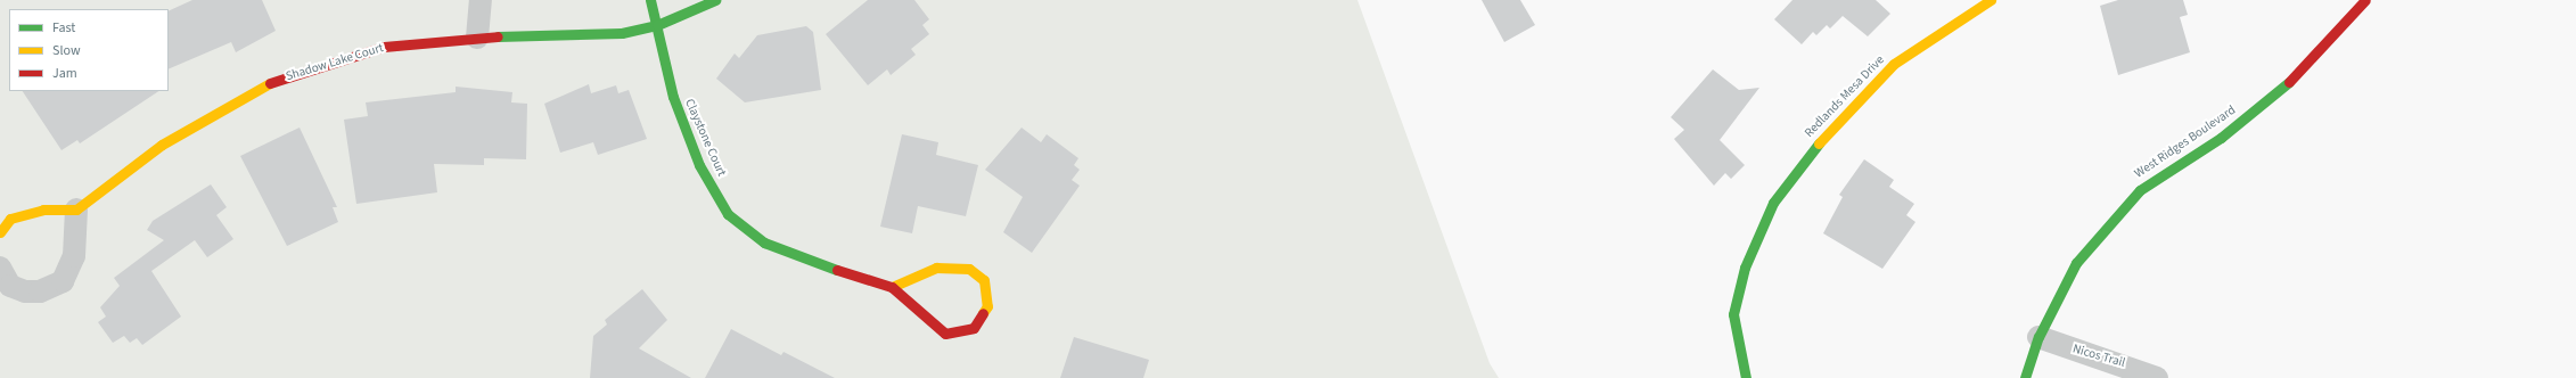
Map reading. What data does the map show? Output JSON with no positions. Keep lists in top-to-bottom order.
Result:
{
  "streets": {
    "street": [
      "Shadow Lake Court",
      "Redlands Mesa Drive",
      "Claystone Court",
      "West Ridges Boulevard",
      "Nicos Trail"
    ]
  },
  "crossings": [
    ["Shadow Lake Court", "Claystone Court"],
    ["West Ridges Boulevard", "Nicos Trail"]
  ],
  "legend": ["Fast", "Slow", "Jam"]
}
